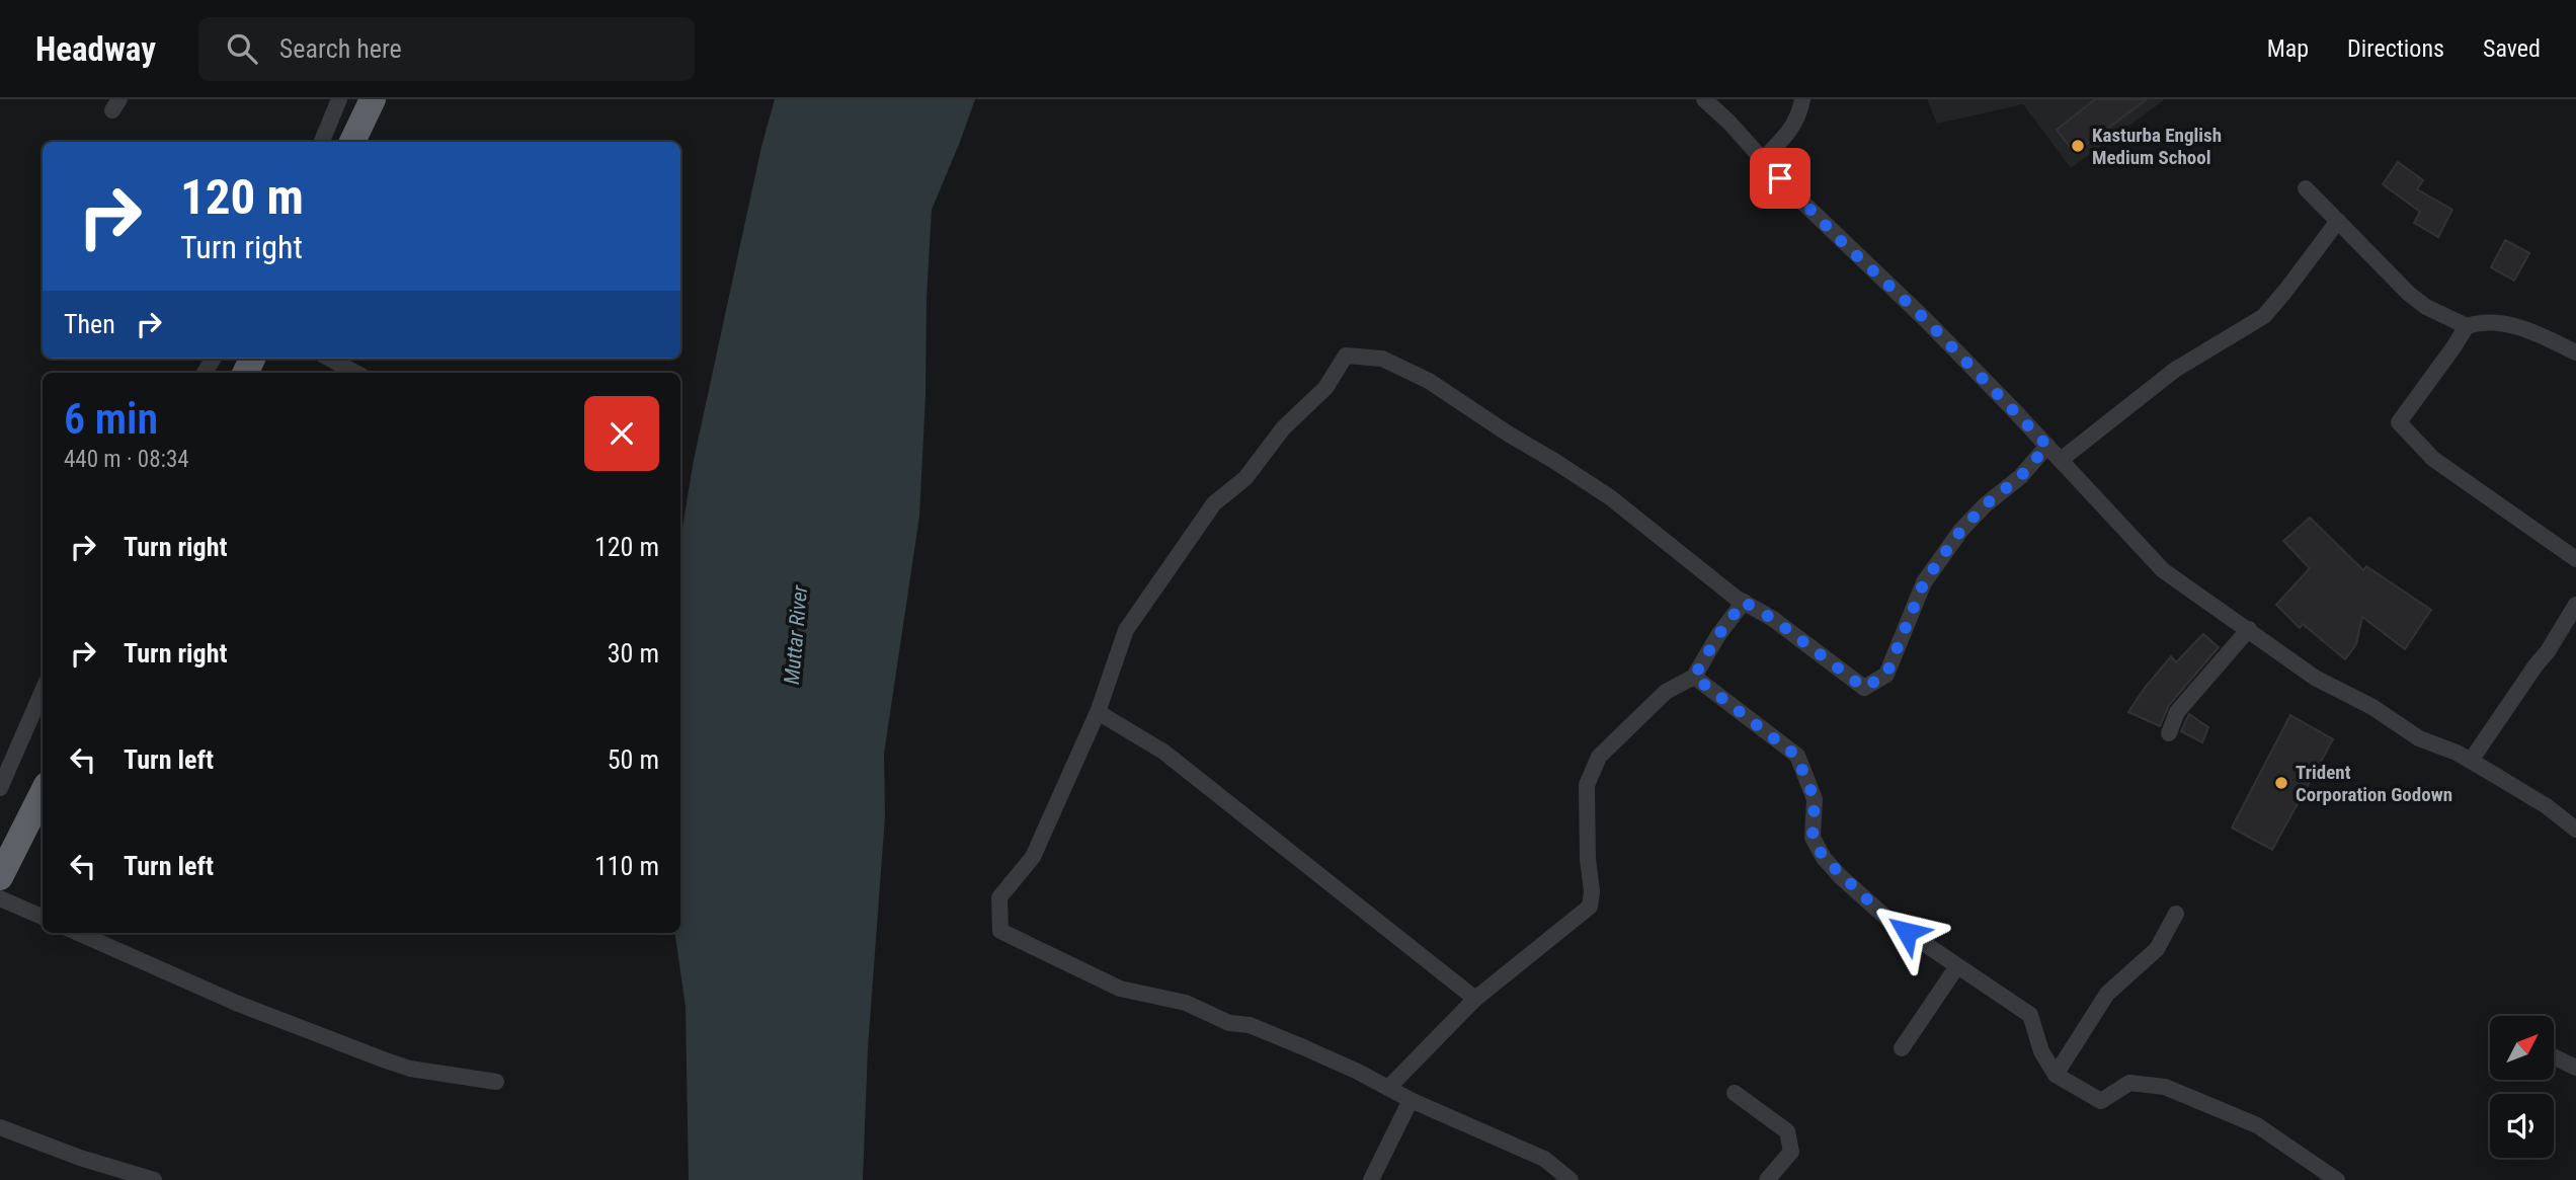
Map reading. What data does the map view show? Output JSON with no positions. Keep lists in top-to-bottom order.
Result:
{
  "water": ["Muttar River"],
  "places": ["Kasturba English Medium School", "Trident Corporation Godown"],
  "north": "top right",
  "page": {
    "header": "Headway",
    "search": "Search here",
    "nav": ["Map", "Directions", "Saved"],
    "turn": ["120 m", "Turn right"],
    "then": "Then",
    "heading": ["6 min", "440 m · 08:34"],
    "list": [
      {
        "name": "Turn right",
        "value": "120 m"
      },
      {
        "name": "Turn right",
        "value": "30 m"
      },
      {
        "name": "Turn left",
        "value": "50 m"
      },
      {
        "name": "Turn left",
        "value": "110 m"
      }
    ]
  }
}
